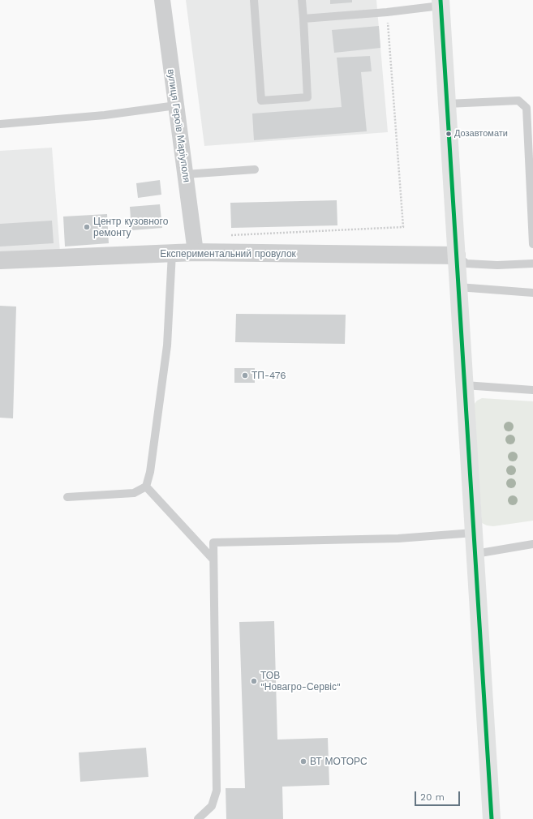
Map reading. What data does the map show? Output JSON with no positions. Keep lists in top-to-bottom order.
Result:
{
  "streets": {
    "street": ["вулиця Героїв Маріуполя", "Експериментальний провулок"]
  },
  "crossings": [
    ["вулиця Героїв Маріуполя", "Експериментальний провулок"]
  ],
  "places": [
    "Дозавтомати",
    "Центр кузовного ремонту",
    "ТП-476",
    "ТОВ \"Новагро-Сервіс\"",
    "ВТ МОТОРС"
  ],
  "scale_bar": "20 m"
}
